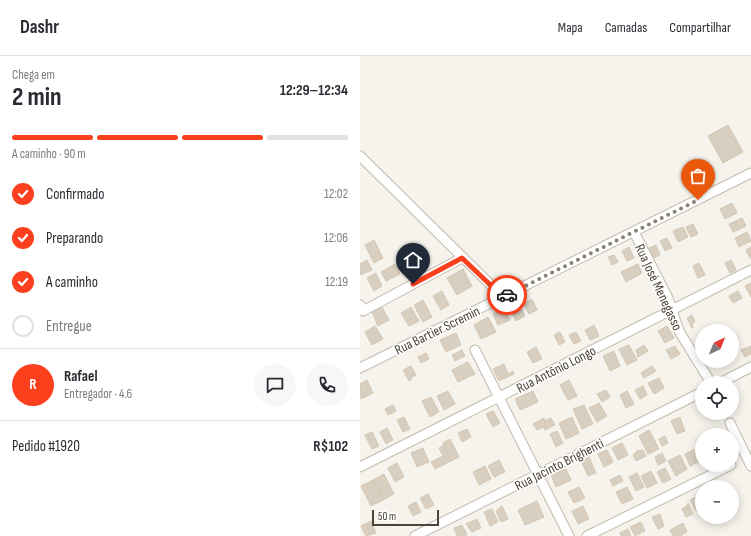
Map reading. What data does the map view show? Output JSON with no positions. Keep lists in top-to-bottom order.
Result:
{
  "streets": {
    "street": [
      "Rua José Menegasso",
      "Rua Bartier Scremin",
      "Rua Antônio Longo",
      "Rua Jacinto Brighenti"
    ]
  },
  "crossings": [
    ["Rua José Menegasso", "Rua Bartier Scremin"],
    ["Rua José Menegasso", "Rua Antônio Longo"]
  ],
  "scale_bar": "50 m",
  "north": "top right",
  "page": {
    "header": "Dashr",
    "nav": ["Mapa", "Camadas", "Compartilhar"],
    "heading": ["2 min", "Chega em", "12:29–12:34"],
    "panel": [
      "Rafael",
      "Entregador · 4.6",
      "Pedido #1920",
      "R$102"
    ],
    "bar": "A caminho · 90 m",
    "list": [
      ["Confirmado", "12:02"],
      ["Preparando", "12:06"],
      ["A caminho", "12:19"],
      "Entregue"
    ],
    "map_buttons": ["+", "−"],
    "round": "R",
    "scale": "50 m"
  }
}
